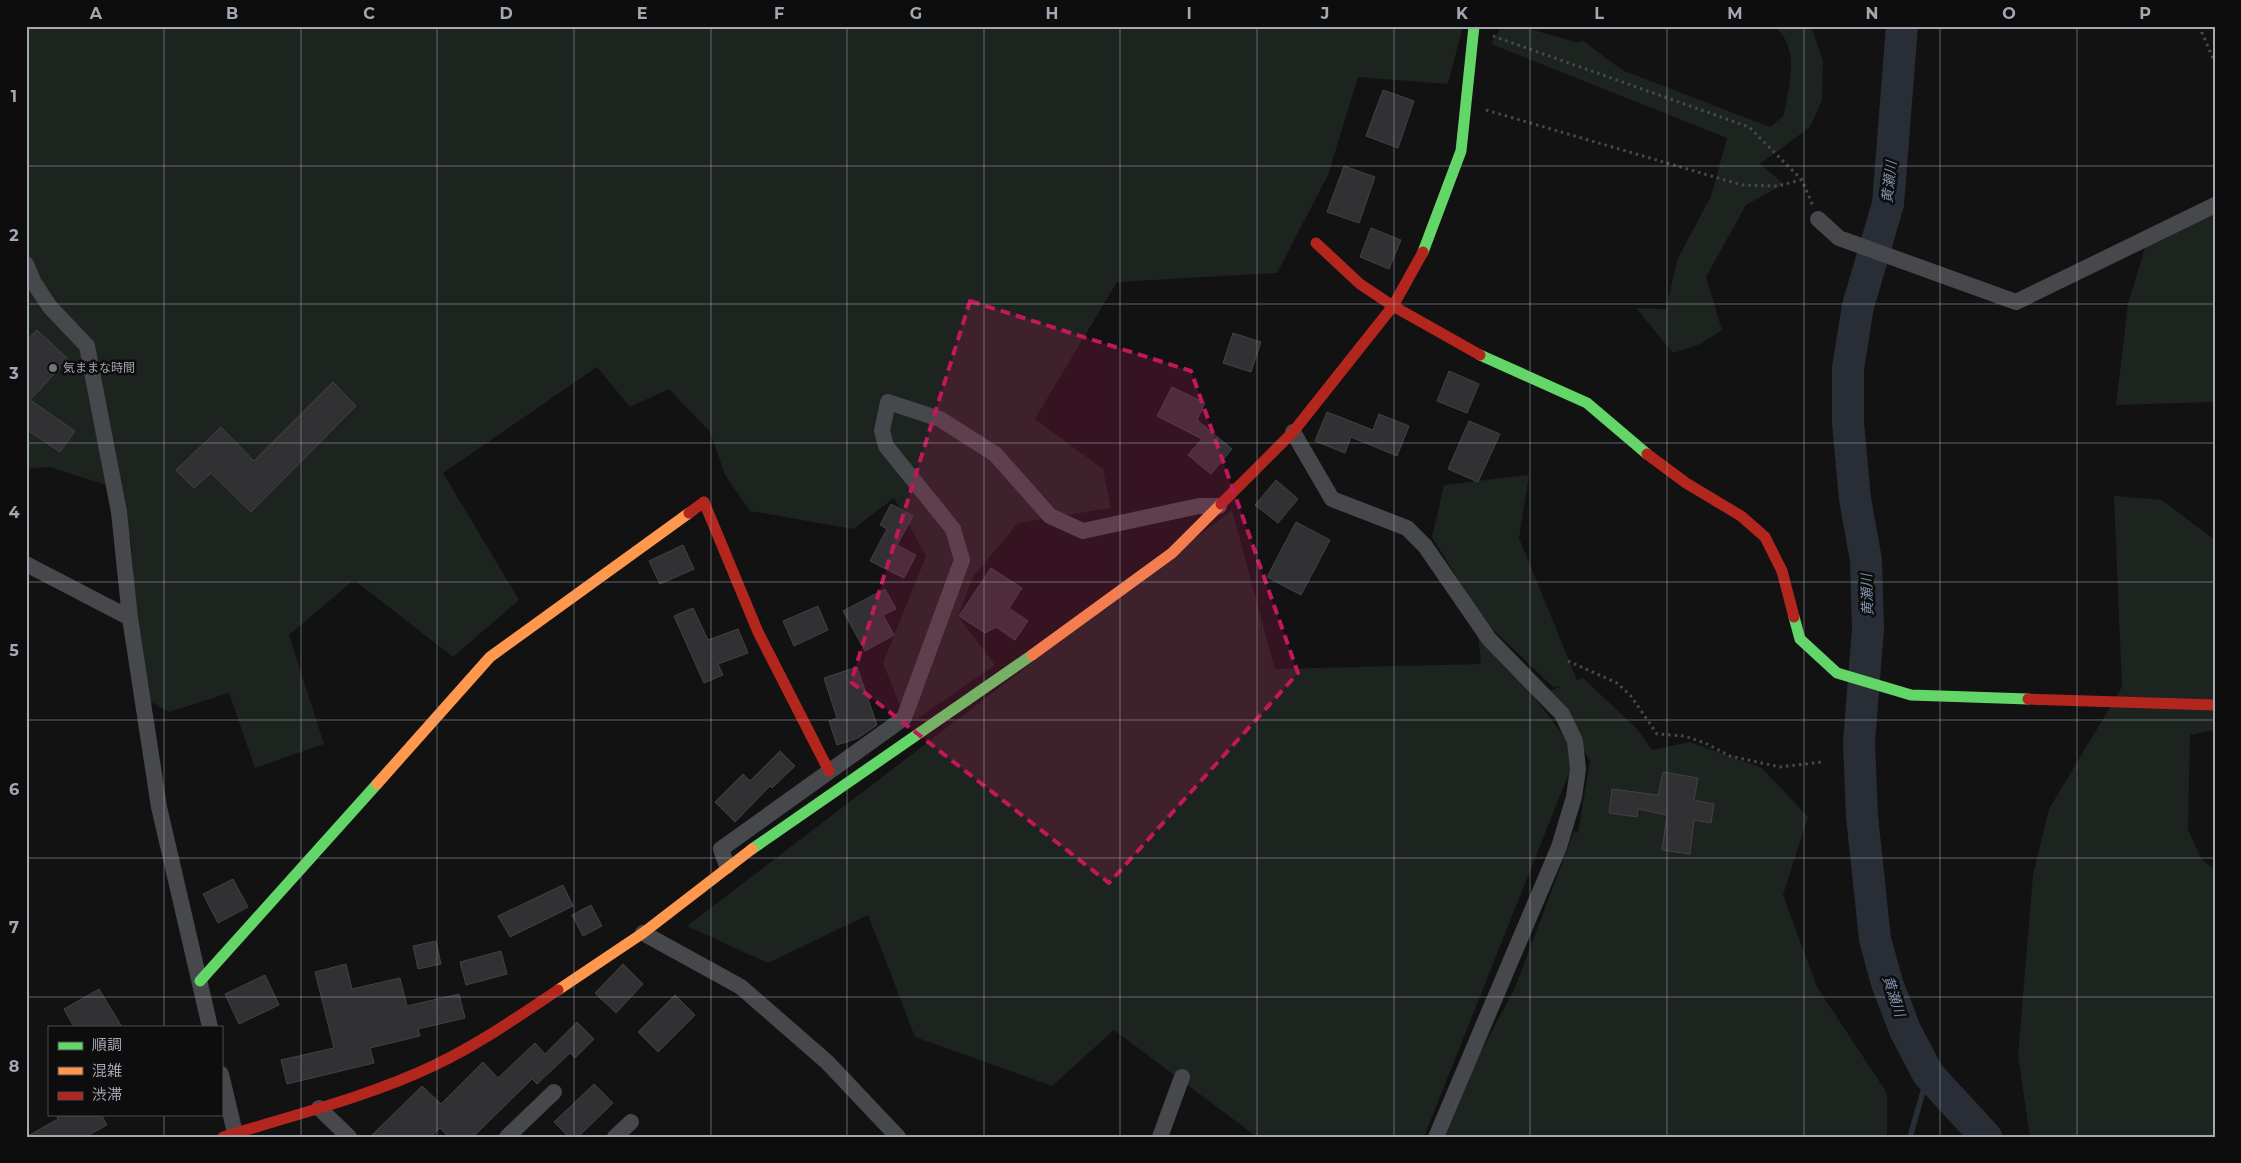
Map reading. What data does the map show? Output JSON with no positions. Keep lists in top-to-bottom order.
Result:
{
  "water": ["黄瀬川"],
  "places": ["気ままな時間"],
  "legend": ["順調", "混雑", "渋滞"],
  "grid": {
    "columns": [
      "A",
      "B",
      "C",
      "D",
      "E",
      "F",
      "G",
      "H",
      "I",
      "J",
      "K",
      "L",
      "M",
      "N",
      "O",
      "P"
    ],
    "rows": [
      "1",
      "2",
      "3",
      "4",
      "5",
      "6",
      "7",
      "8"
    ]
  }
}
